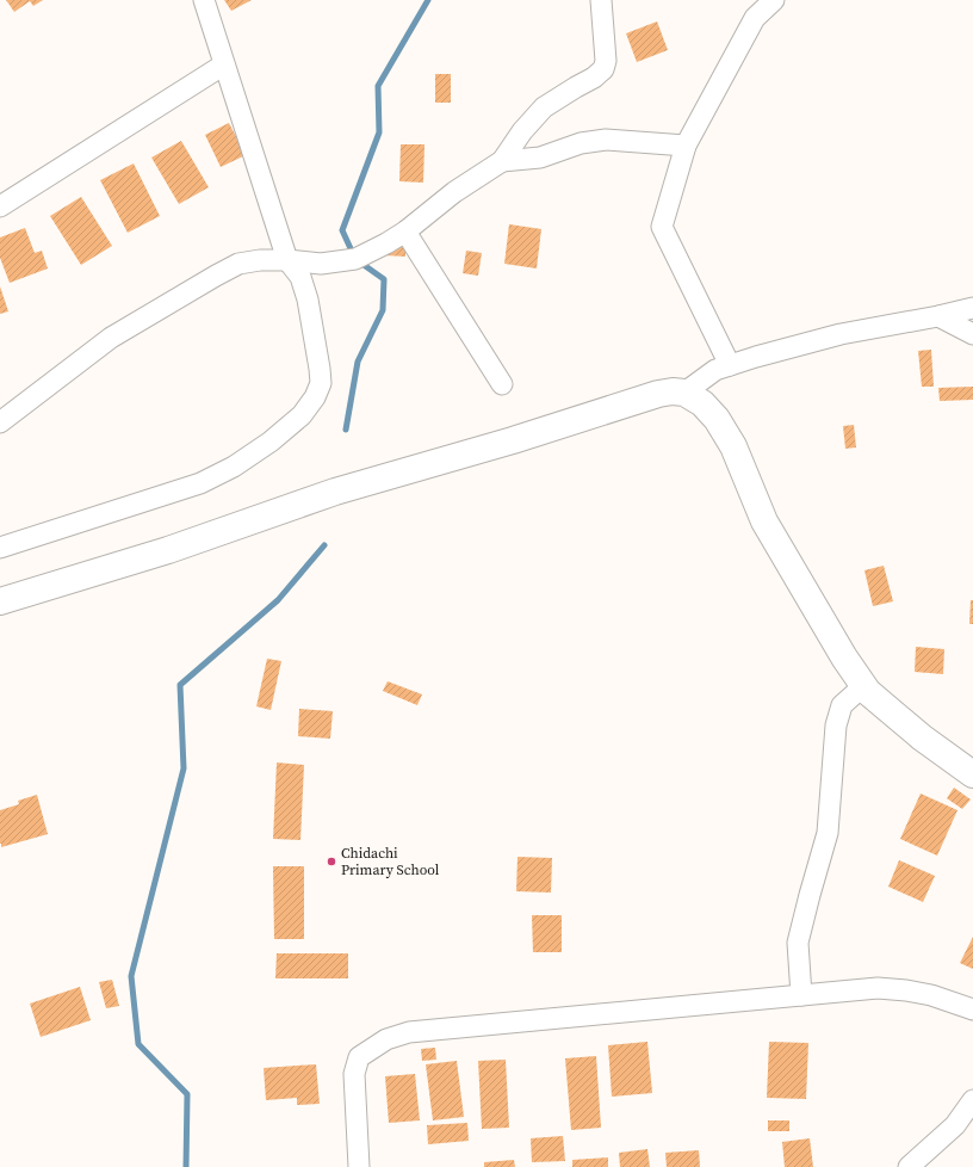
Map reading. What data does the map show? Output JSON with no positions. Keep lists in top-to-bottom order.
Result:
{
  "places": ["Chidachi Primary School"]
}
